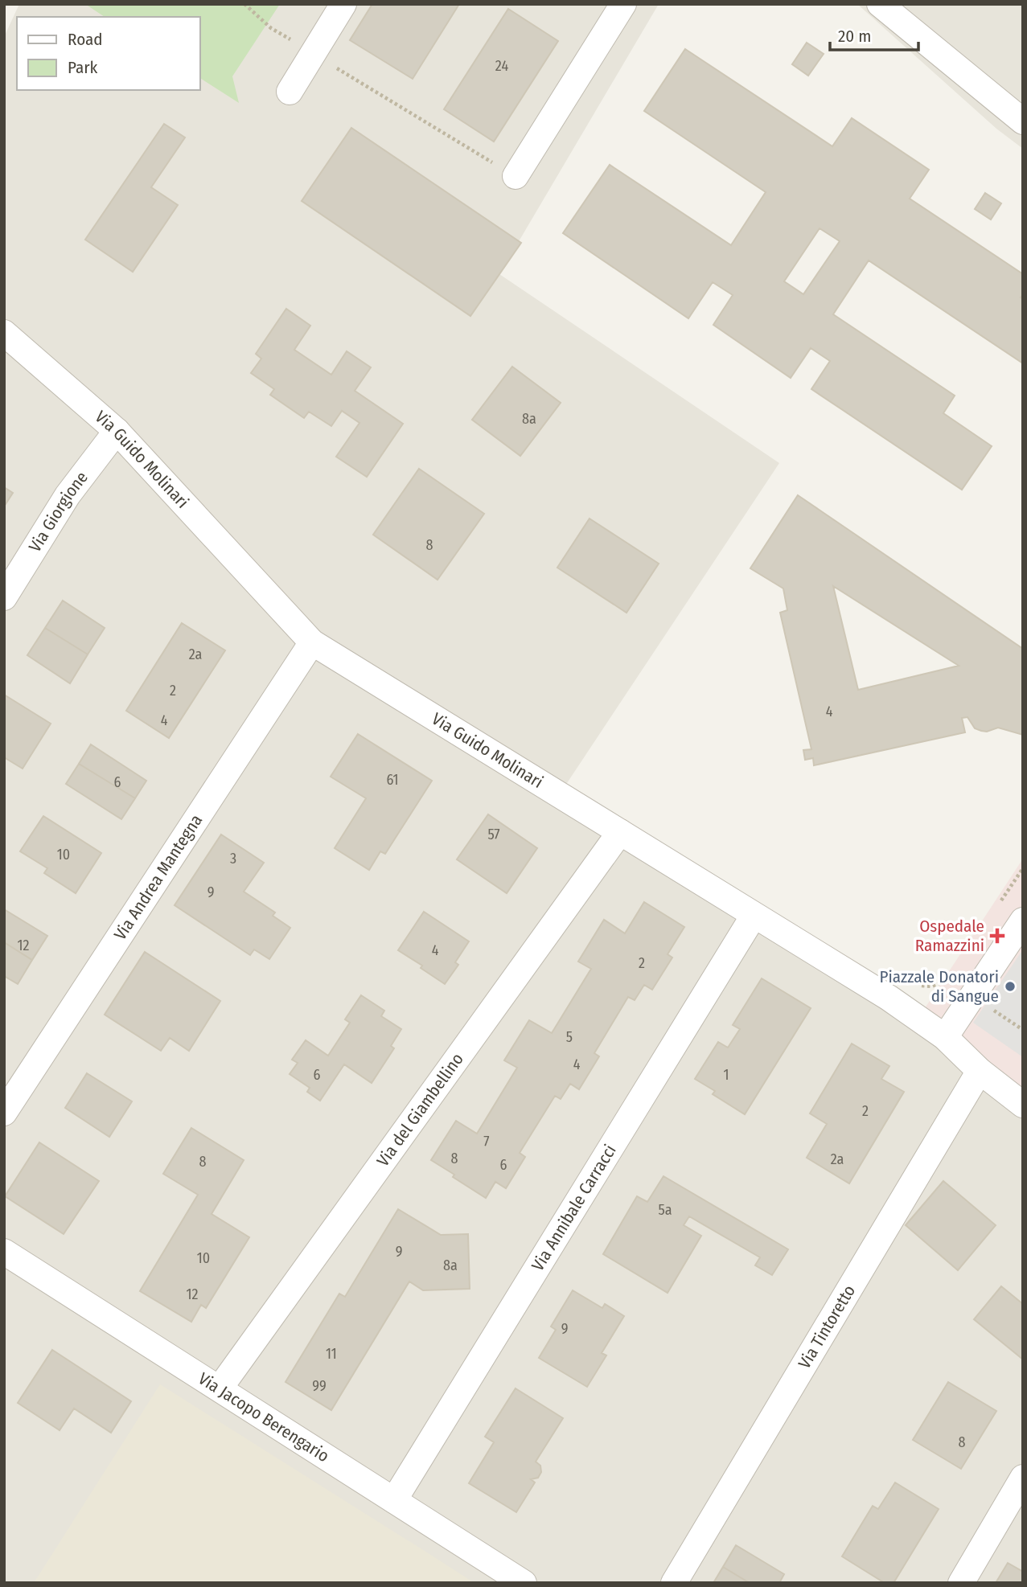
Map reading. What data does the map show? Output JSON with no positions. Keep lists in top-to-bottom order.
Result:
{
  "streets": {
    "street": [
      "Via Guido Molinari",
      "Via Giorgione",
      "Via Andrea Mantegna",
      "Via del Giambellino",
      "Via Annibale Carracci",
      "Via Tintoretto",
      "Via Jacopo Berengario"
    ]
  },
  "crossings": [
    ["Via Guido Molinari", "Via Giorgione"],
    ["Via Guido Molinari", "Via Andrea Mantegna"],
    ["Via Guido Molinari", "Via del Giambellino"],
    ["Via Guido Molinari", "Via Annibale Carracci"],
    ["Via Guido Molinari", "Via Tintoretto"],
    ["Via del Giambellino", "Via Jacopo Berengario"],
    ["Via Annibale Carracci", "Via Jacopo Berengario"]
  ],
  "places": {
    "health": ["Ospedale Ramazzini"],
    "other": ["Piazzale Donatori di Sangue"]
  },
  "house_numbers": [
    "24",
    "8a",
    "8",
    "2a",
    "2",
    "4",
    "4",
    "61",
    "6",
    "57",
    "10",
    "3",
    "9",
    "12",
    "4",
    "2",
    "5",
    "4",
    "6",
    "1",
    "2",
    "7",
    "8",
    "2a",
    "8",
    "6",
    "5a",
    "9",
    "10",
    "8a",
    "12",
    "9",
    "11",
    "99",
    "8"
  ],
  "legend": ["Road", "Park"],
  "scale_bar": "20 m"
}
